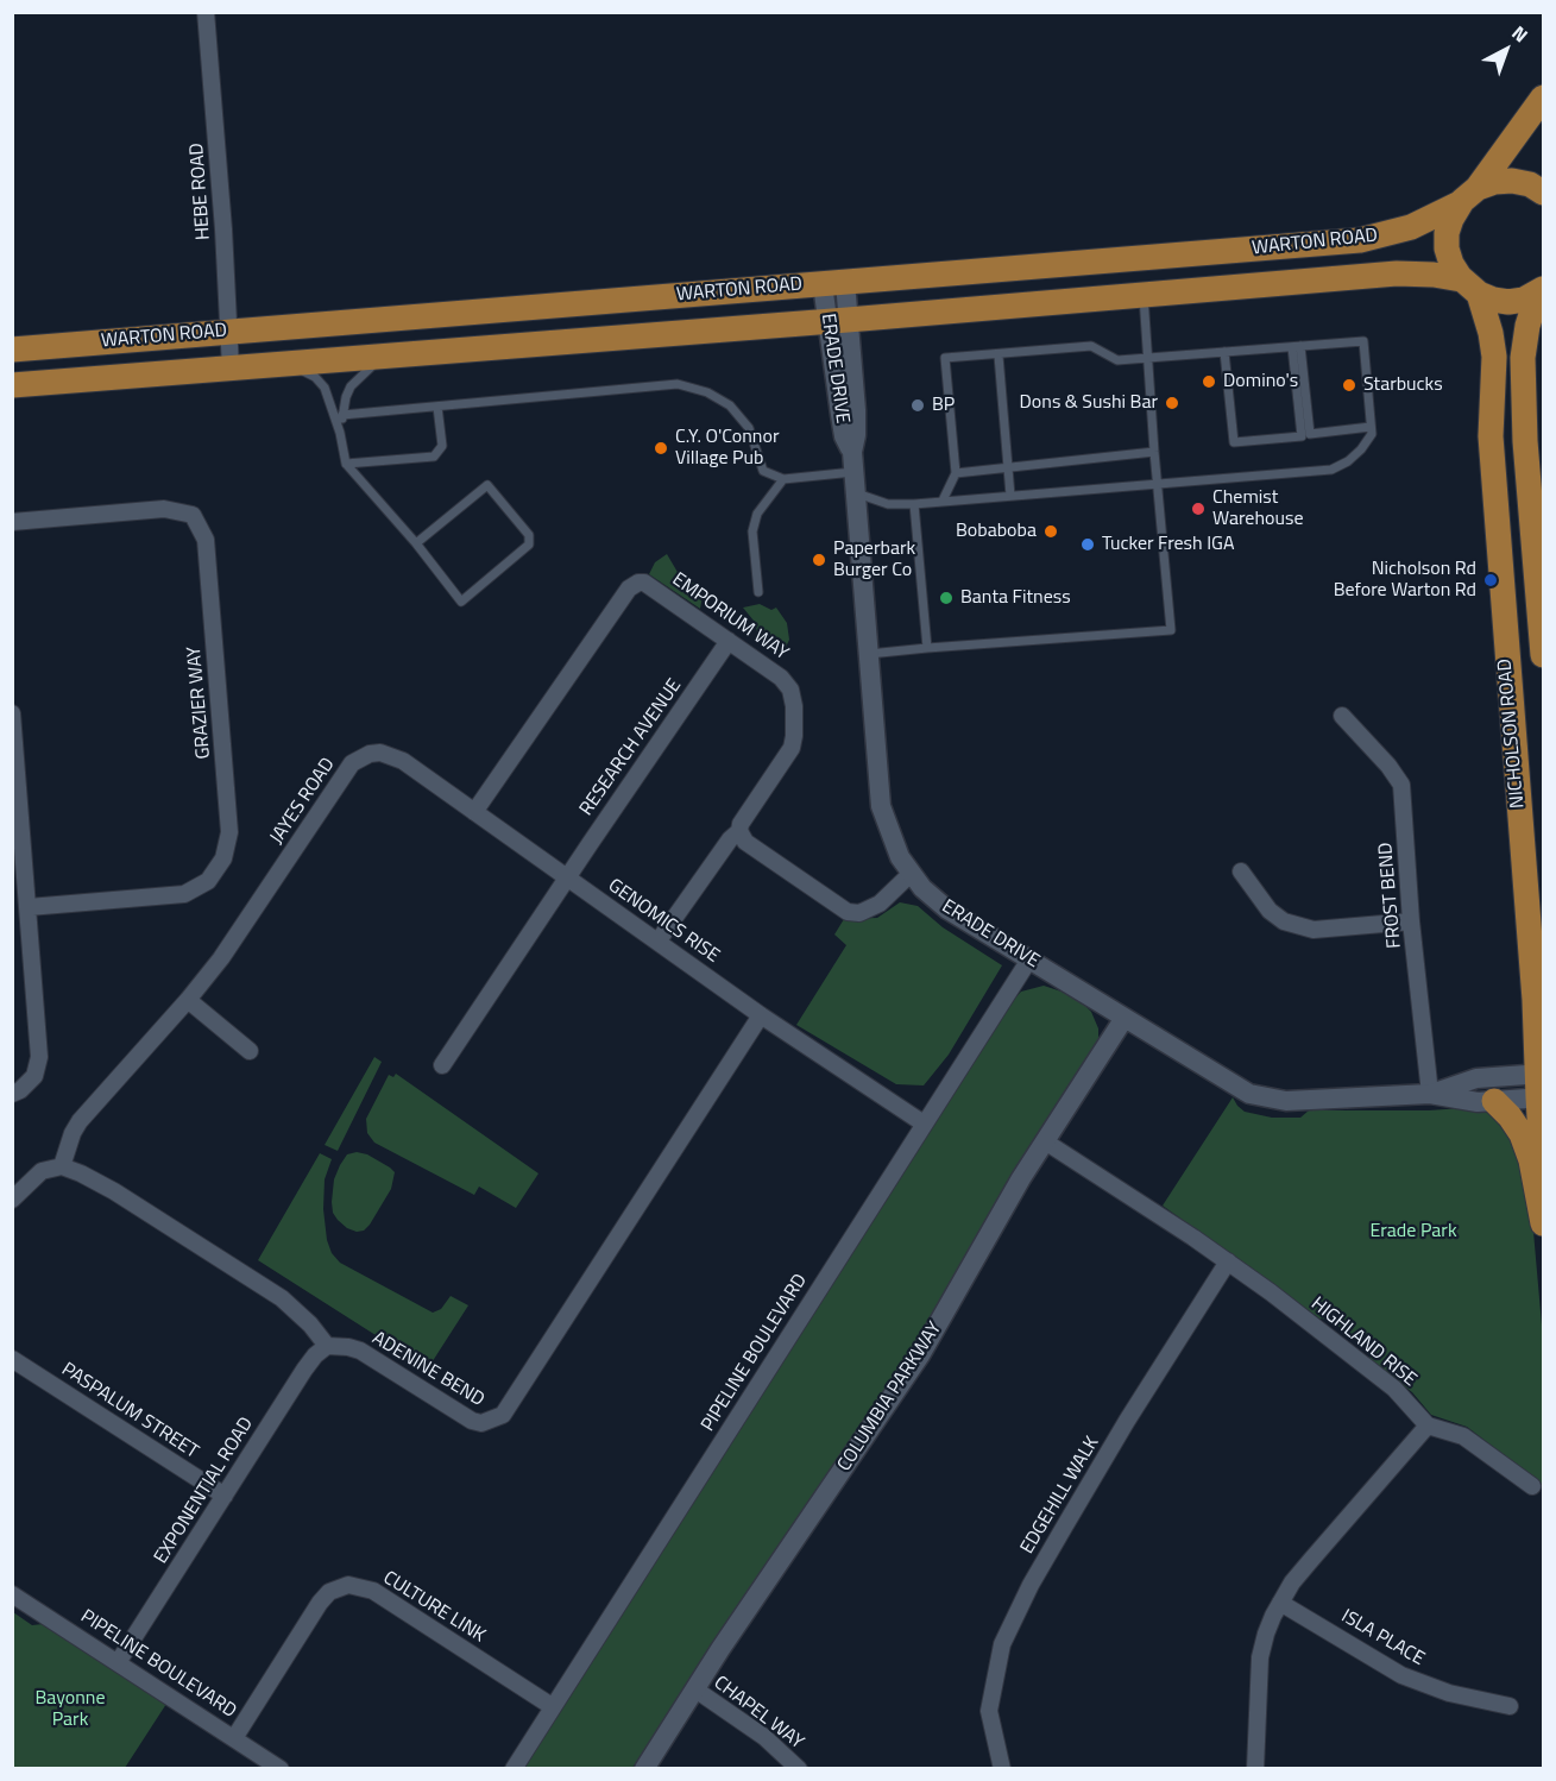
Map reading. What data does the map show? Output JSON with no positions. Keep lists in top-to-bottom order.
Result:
{
  "streets": {
    "main road": ["WARTON ROAD", "NICHOLSON ROAD"],
    "street": [
      "HEBE ROAD",
      "ERADE DRIVE",
      "EMPORIUM WAY",
      "GRAZIER WAY",
      "RESEARCH AVENUE",
      "JAYES ROAD",
      "FROST BEND",
      "GENOMICS RISE",
      "HIGHLAND RISE",
      "PIPELINE BOULEVARD",
      "ADENINE BEND",
      "COLUMBIA PARKWAY",
      "PASPALUM STREET",
      "EXPONENTIAL ROAD",
      "EDGEHILL WALK",
      "CULTURE LINK",
      "ISLA PLACE",
      "CHAPEL WAY"
    ]
  },
  "crossings": [
    ["HEBE ROAD", "WARTON ROAD"],
    ["WARTON ROAD", "ERADE DRIVE"],
    ["WARTON ROAD", "NICHOLSON ROAD"],
    ["ERADE DRIVE", "NICHOLSON ROAD"],
    ["ERADE DRIVE", "FROST BEND"],
    ["ERADE DRIVE", "PIPELINE BOULEVARD"],
    ["ERADE DRIVE", "COLUMBIA PARKWAY"],
    ["EMPORIUM WAY", "RESEARCH AVENUE"],
    ["EMPORIUM WAY", "JAYES ROAD"],
    ["EMPORIUM WAY", "GENOMICS RISE"],
    ["RESEARCH AVENUE", "JAYES ROAD"],
    ["RESEARCH AVENUE", "GENOMICS RISE"],
    ["JAYES ROAD", "GENOMICS RISE"],
    ["GENOMICS RISE", "PIPELINE BOULEVARD"],
    ["GENOMICS RISE", "ADENINE BEND"],
    ["HIGHLAND RISE", "COLUMBIA PARKWAY"],
    ["HIGHLAND RISE", "EDGEHILL WALK"],
    ["PIPELINE BOULEVARD", "EXPONENTIAL ROAD"],
    ["PIPELINE BOULEVARD", "CULTURE LINK"],
    ["ADENINE BEND", "EXPONENTIAL ROAD"],
    ["COLUMBIA PARKWAY", "CHAPEL WAY"],
    ["PASPALUM STREET", "EXPONENTIAL ROAD"]
  ],
  "parks": ["Erade Park", "Bayonne Park"],
  "places": [
    "Domino's",
    "Starbucks",
    "Dons & Sushi Bar",
    "BP",
    "C.Y. O'Connor Village Pub",
    "Chemist Warehouse",
    "Bobaboba",
    "Tucker Fresh IGA",
    "Paperbark Burger Co",
    "Nicholson Rd Before Warton Rd",
    "Banta Fitness"
  ],
  "north": "top right"
}
